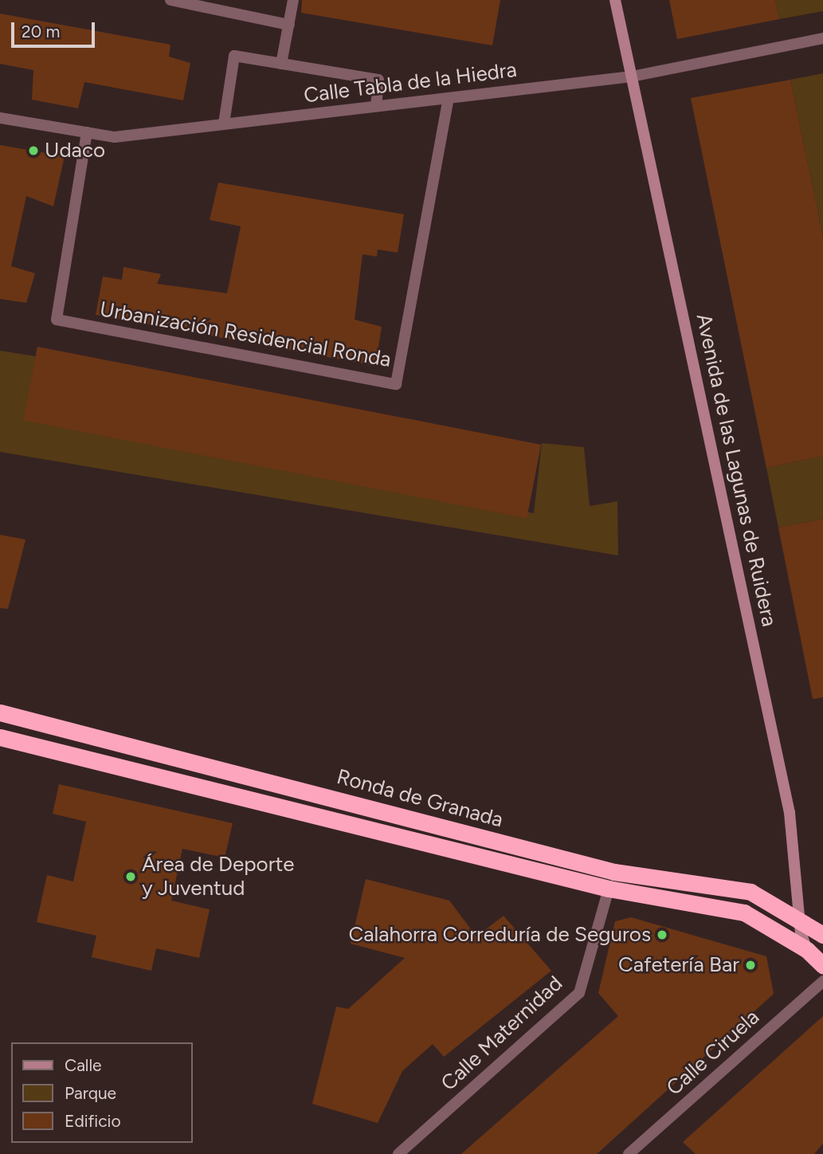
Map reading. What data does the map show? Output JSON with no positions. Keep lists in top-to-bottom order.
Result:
{
  "streets": {
    "highway": ["Ronda de Granada"],
    "main road": ["Avenida de las Lagunas de Ruidera"],
    "street": [
      "Calle Tabla de la Hiedra",
      "Urbanización Residencial Ronda",
      "Calle Maternidad",
      "Calle Ciruela"
    ]
  },
  "crossings": [
    ["Calle Tabla de la Hiedra", "Urbanización Residencial Ronda"],
    ["Calle Tabla de la Hiedra", "Avenida de las Lagunas de Ruidera"],
    ["Avenida de las Lagunas de Ruidera", "Ronda de Granada"],
    ["Ronda de Granada", "Calle Maternidad"]
  ],
  "places": [
    "Udaco",
    "Área de Deporte y Juventud",
    "Calahorra Correduría de Seguros",
    "Cafetería Bar"
  ],
  "legend": ["Calle", "Parque", "Edificio"],
  "scale_bar": "20 m"
}
